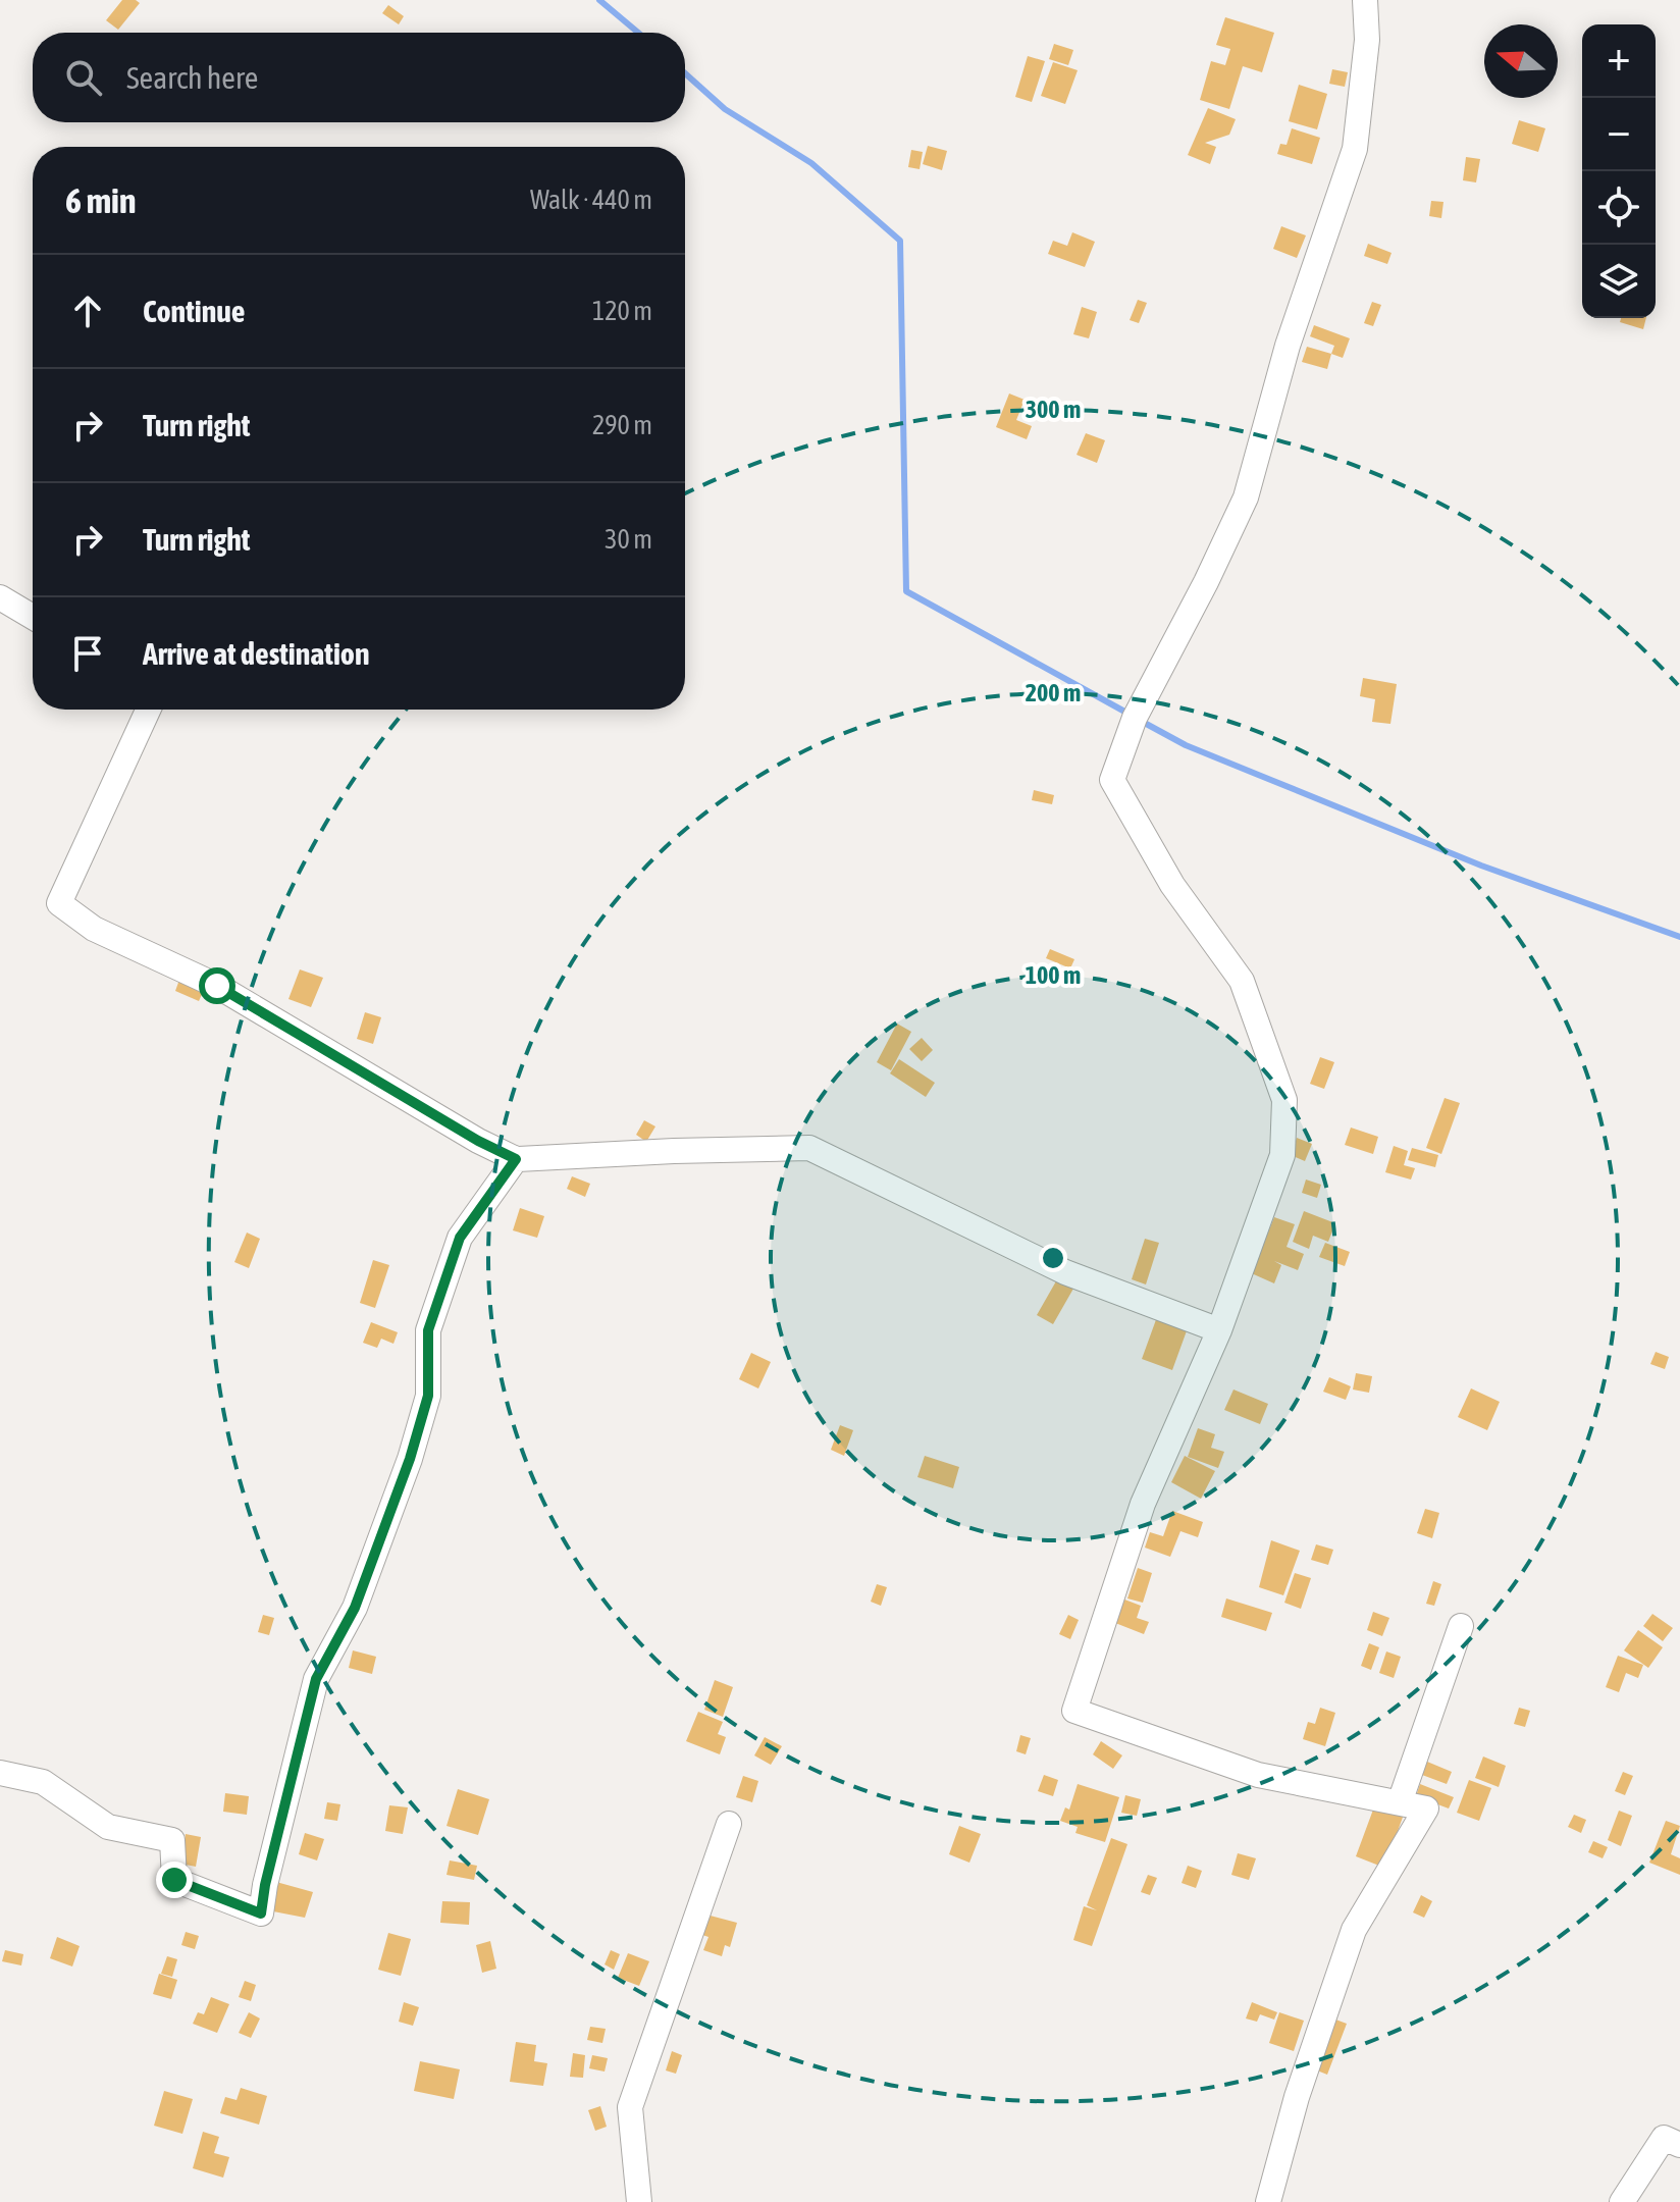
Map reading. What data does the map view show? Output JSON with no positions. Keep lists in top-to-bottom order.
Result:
{
  "north": "left",
  "page": {
    "map_buttons": ["+", "−"],
    "search": "Search here",
    "heading": ["6 min", "Walk · 440 m"],
    "list": [
      ["Continue", "120 m"],
      ["Turn right", "290 m"],
      ["Turn right", "30 m"],
      "Arrive at destination"
    ]
  },
  "rings": ["300 m", "200 m", "100 m"]
}
